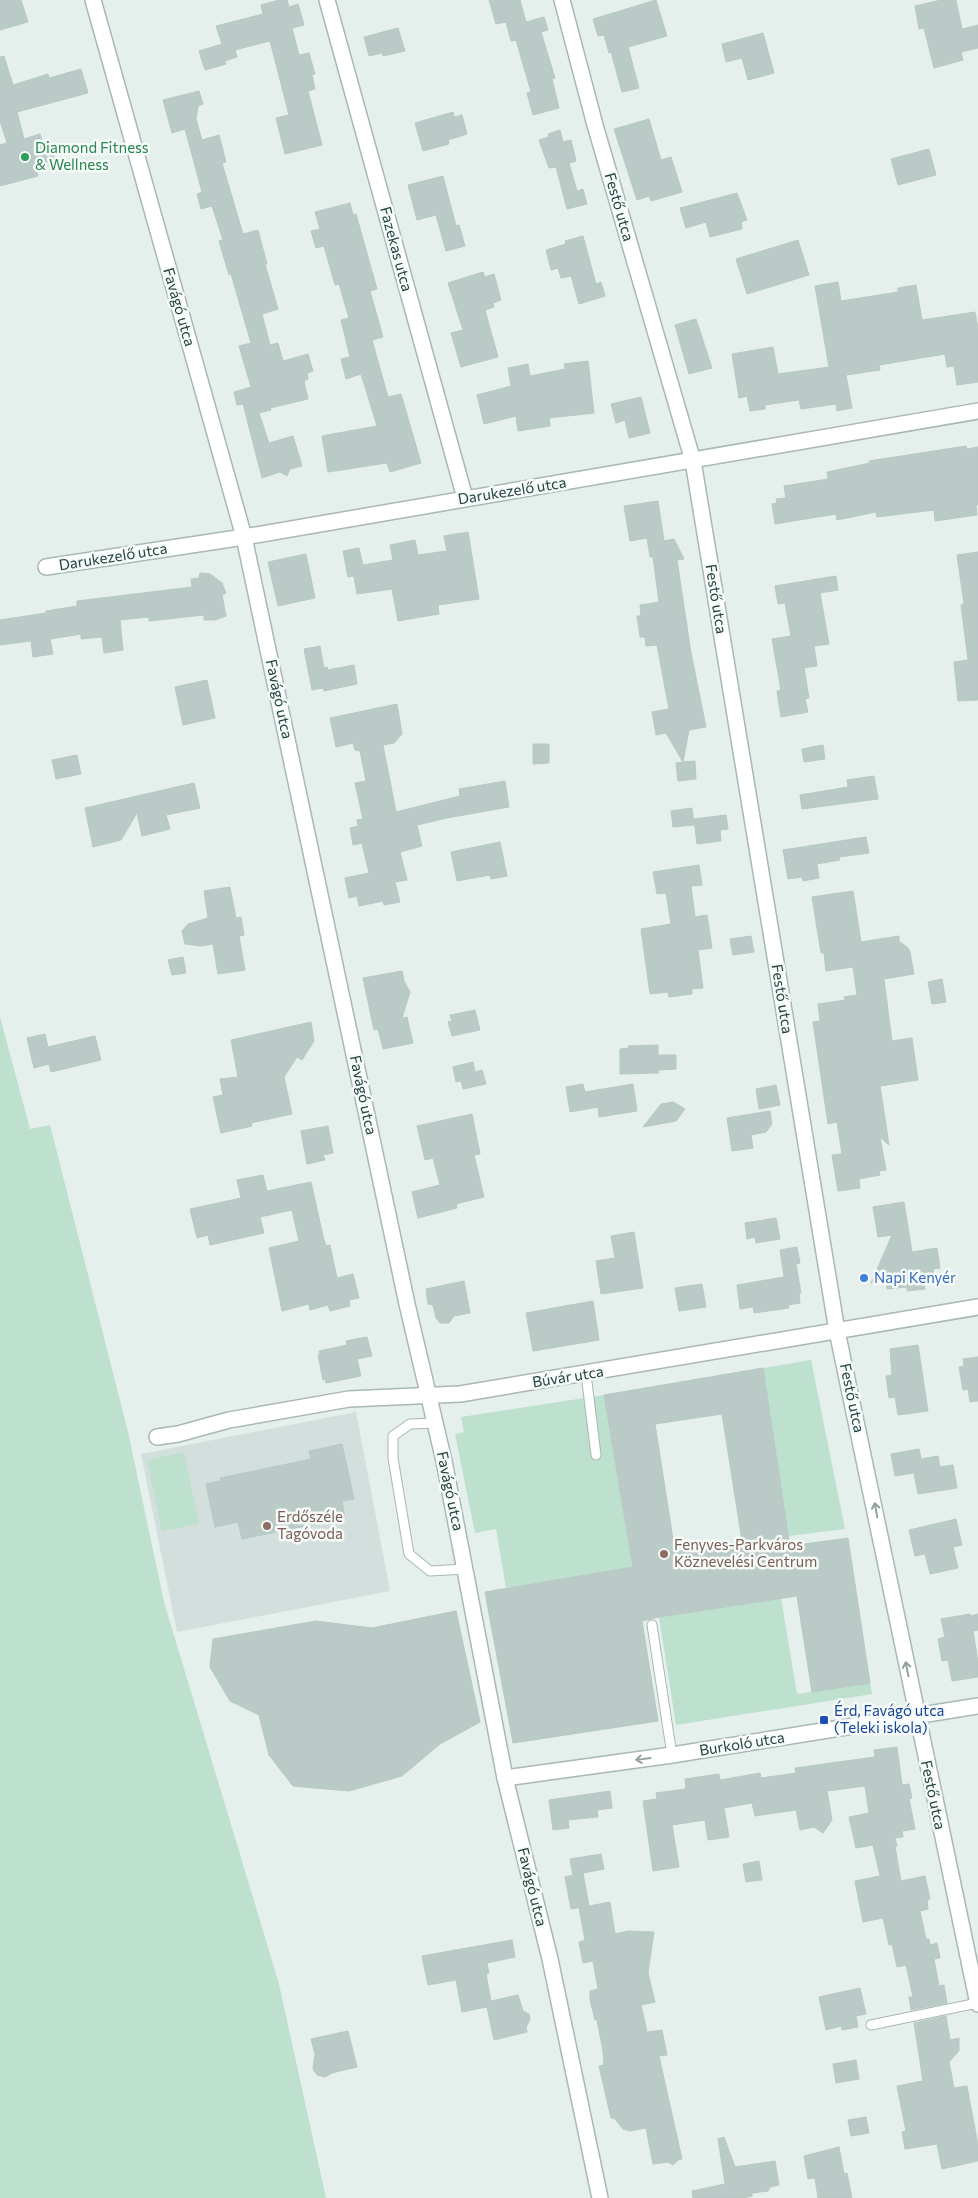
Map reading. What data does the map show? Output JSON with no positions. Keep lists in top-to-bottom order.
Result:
{
  "streets": {
    "street": [
      "Festő utca",
      "Fazekas utca",
      "Favágó utca",
      "Darukezelő utca",
      "Búvár utca",
      "Burkoló utca"
    ]
  },
  "crossings": [
    ["Festő utca", "Darukezelő utca"],
    ["Festő utca", "Búvár utca"],
    ["Festő utca", "Burkoló utca"],
    ["Fazekas utca", "Darukezelő utca"],
    ["Favágó utca", "Darukezelő utca"],
    ["Favágó utca", "Búvár utca"],
    ["Favágó utca", "Burkoló utca"]
  ],
  "one_way": ["Burkoló utca"],
  "places": {
    "other": [
      "Diamond Fitness & Wellness",
      "Napi Kenyér",
      "Erdőszéle Tagóvoda",
      "Fenyves-Parkváros Köznevelési Centrum"
    ],
    "transit": ["Érd, Favágó utca (Teleki iskola)"]
  }
}
